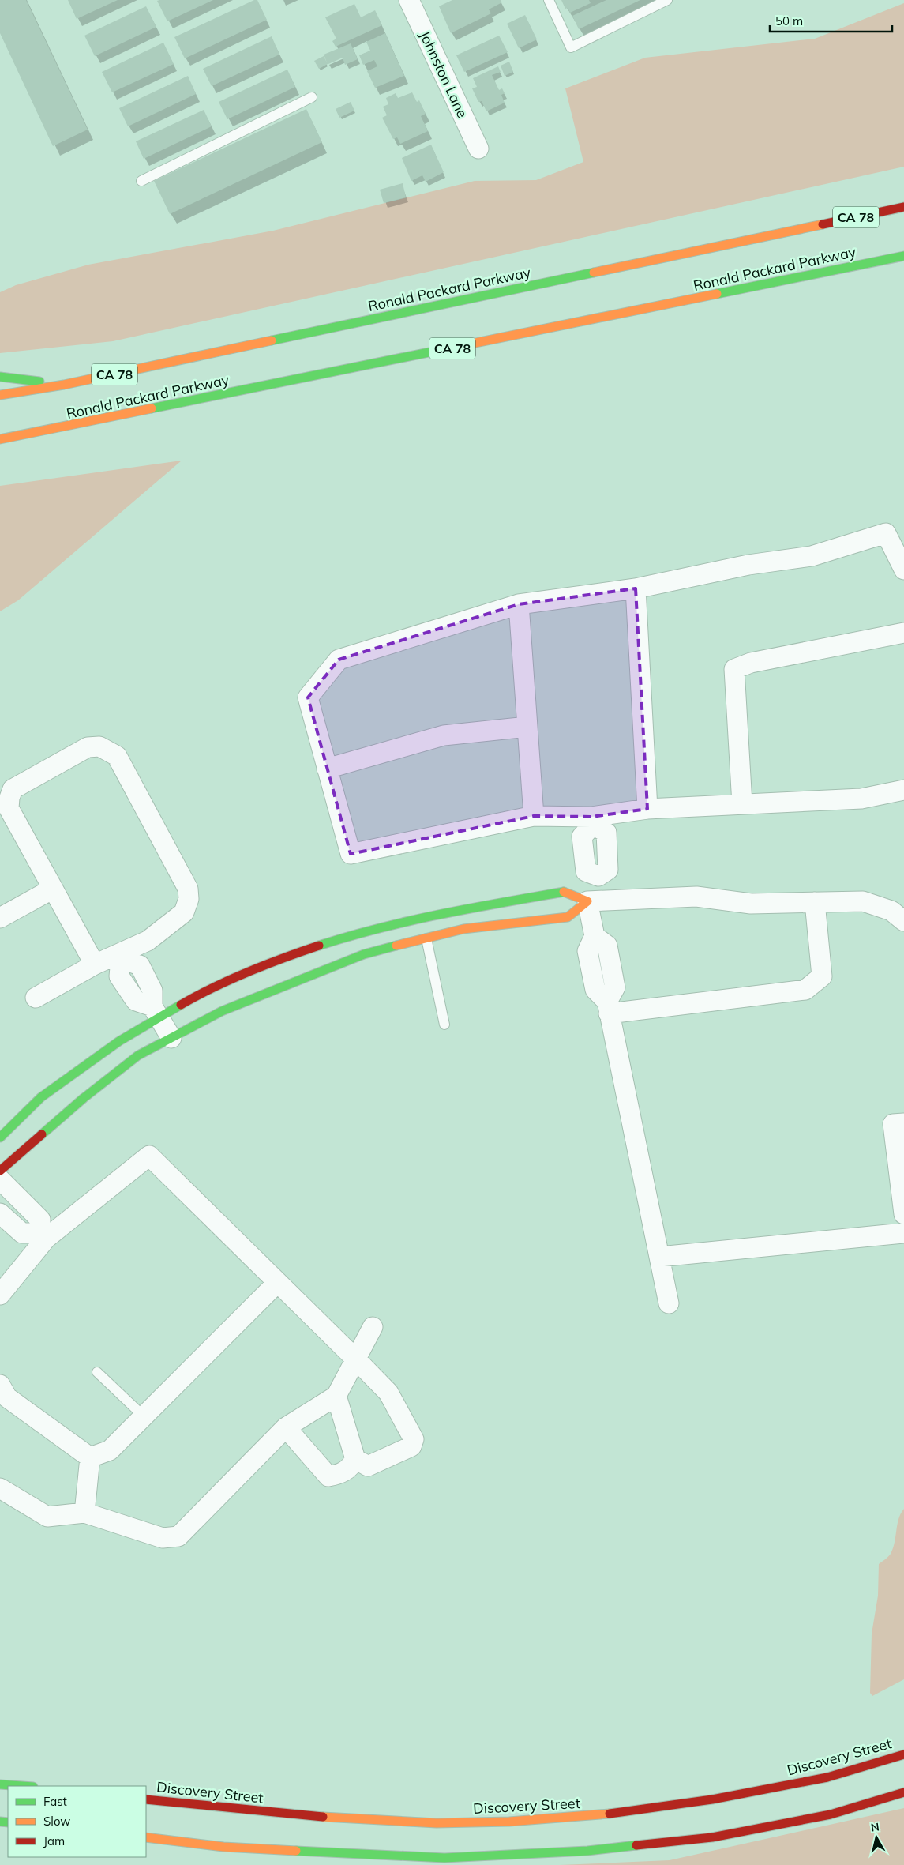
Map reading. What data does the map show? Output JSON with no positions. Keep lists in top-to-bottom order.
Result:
{
  "streets": {
    "main road": ["CA 78", "Ronald Packard Parkway", "Discovery Street"],
    "street": ["Johnston Lane"]
  },
  "legend": ["Fast", "Slow", "Jam"],
  "scale_bar": "50 m",
  "north": "top"
}
